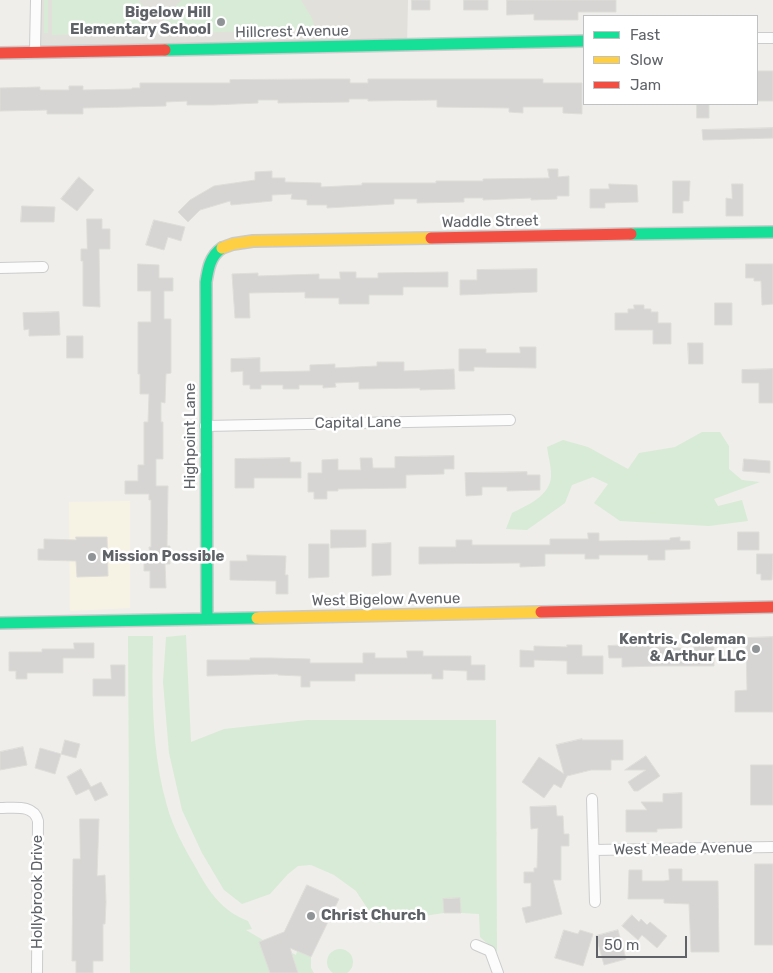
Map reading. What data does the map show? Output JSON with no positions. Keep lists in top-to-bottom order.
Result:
{
  "streets": {
    "street": [
      "Hillcrest Avenue",
      "Waddle Street",
      "Capital Lane",
      "Highpoint Lane",
      "West Bigelow Avenue",
      "West Meade Avenue",
      "Hollybrook Drive"
    ]
  },
  "crossings": [
    ["Waddle Street", "Highpoint Lane"],
    ["Capital Lane", "Highpoint Lane"],
    ["Highpoint Lane", "West Bigelow Avenue"]
  ],
  "places": [
    "Bigelow Hill Elementary School",
    "Mission Possible",
    "Kentris, Coleman & Arthur LLC",
    "Christ Church"
  ],
  "legend": ["Fast", "Slow", "Jam"],
  "scale_bar": "50 m"
}
